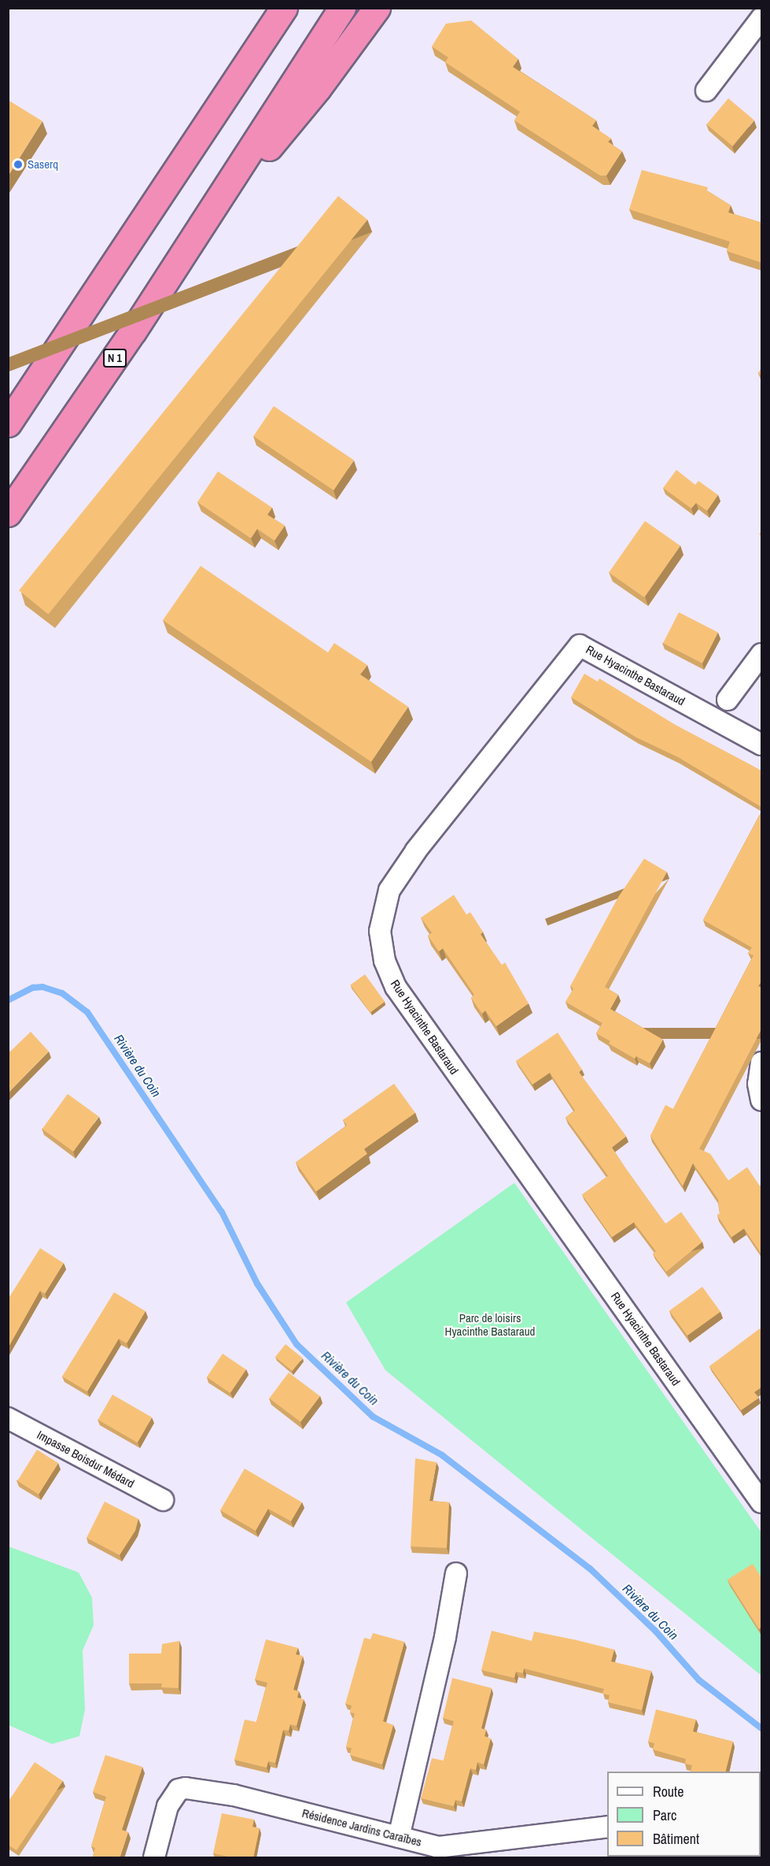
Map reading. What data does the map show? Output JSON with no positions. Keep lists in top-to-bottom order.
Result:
{
  "streets": {
    "highway": ["N 1"],
    "street": ["Rue Hyacinthe Bastaraud", "Impasse Boisdur Médard", "Résidence Jardins Caraïbes"]
  },
  "water": ["Rivière du Coin"],
  "parks": ["Parc de loisirs Hyacinthe Bastaraud"],
  "places": ["Saserq"],
  "legend": ["Route", "Parc", "Bâtiment"]
}
